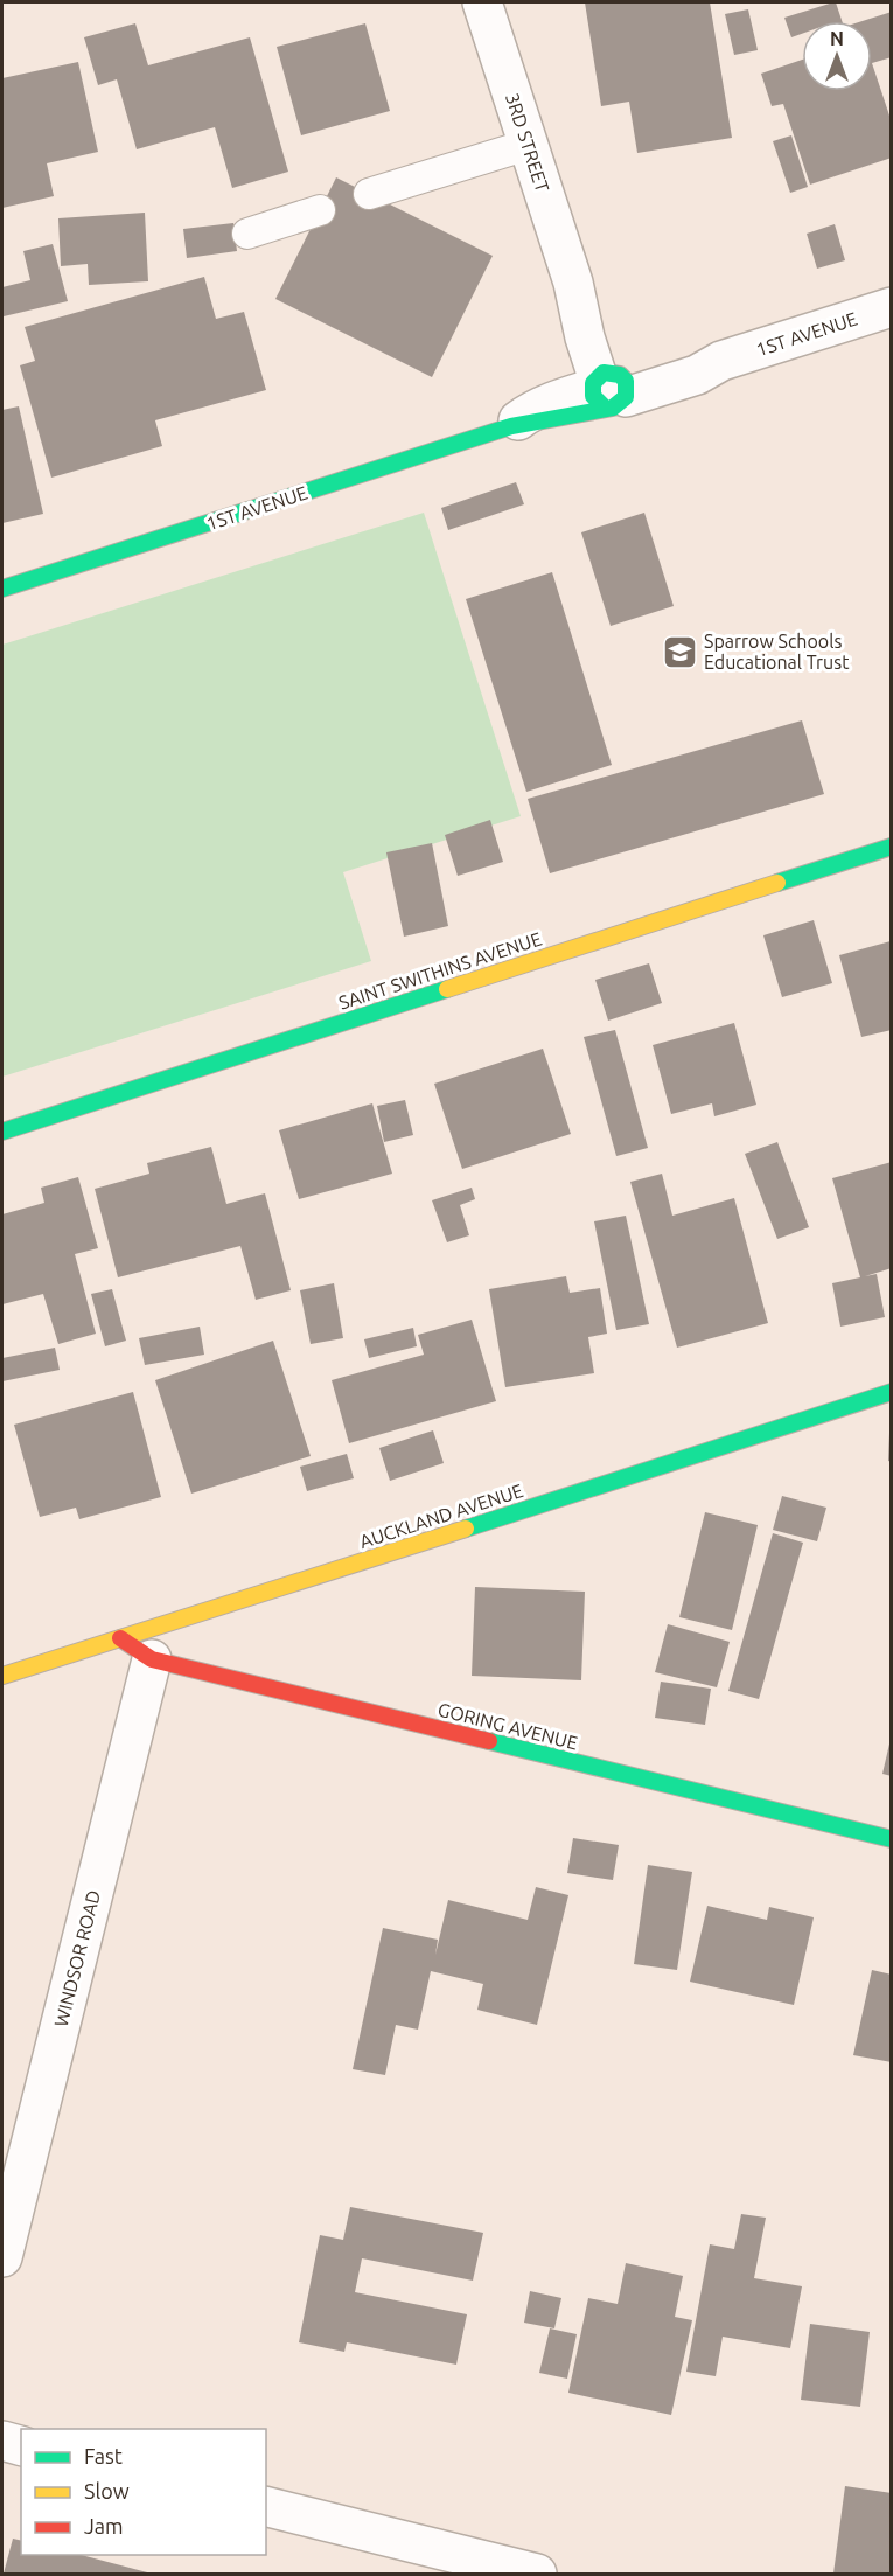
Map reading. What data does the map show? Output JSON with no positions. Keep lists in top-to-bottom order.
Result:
{
  "streets": {
    "street": [
      "3RD STREET",
      "1ST AVENUE",
      "SAINT SWITHINS AVENUE",
      "AUCKLAND AVENUE",
      "GORING AVENUE",
      "WINDSOR ROAD"
    ]
  },
  "crossings": [
    ["3RD STREET", "1ST AVENUE"],
    ["AUCKLAND AVENUE", "GORING AVENUE"],
    ["GORING AVENUE", "WINDSOR ROAD"]
  ],
  "places": {
    "school or university": ["Sparrow Schools Educational Trust"]
  },
  "legend": ["Fast", "Slow", "Jam"],
  "north": "top"
}
